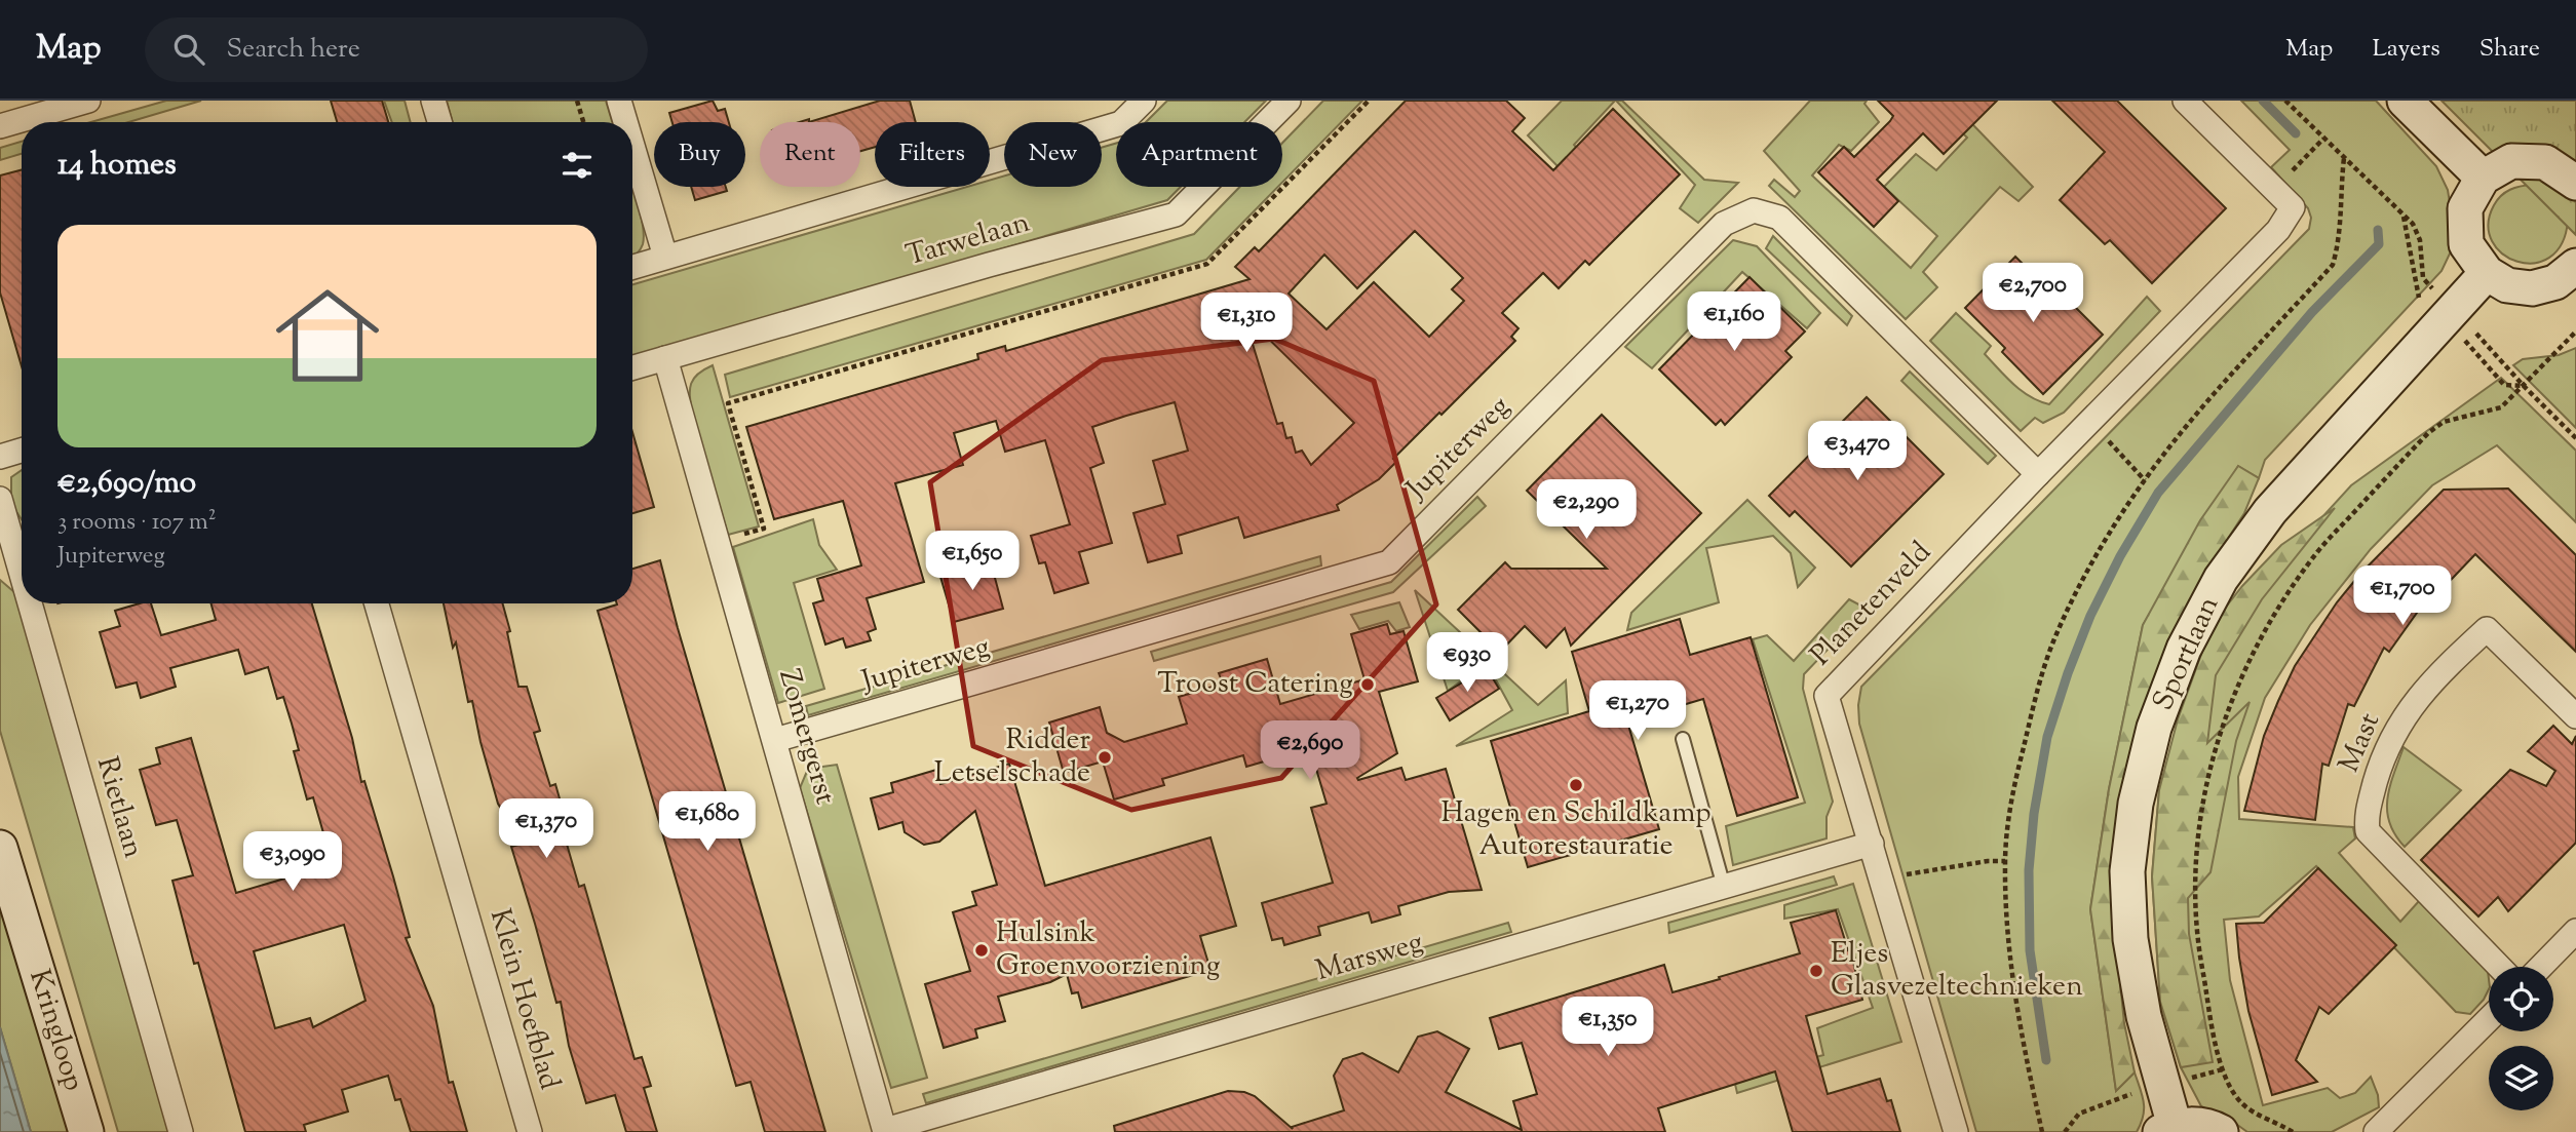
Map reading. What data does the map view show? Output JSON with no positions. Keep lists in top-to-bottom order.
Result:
{
  "streets": {
    "street": [
      "Tarwelaan",
      "Jupiterweg",
      "Planetenveld",
      "Sportlaan",
      "Zomergerst",
      "Mast",
      "Rietlaan",
      "Marsweg",
      "Klein Hoefblad",
      "Kringloop"
    ]
  },
  "crossings": [
    ["Tarwelaan", "Zomergerst"],
    ["Jupiterweg", "Planetenveld"],
    ["Jupiterweg", "Zomergerst"],
    ["Planetenveld", "Marsweg"],
    ["Zomergerst", "Marsweg"]
  ],
  "places": [
    "Troost Catering",
    "Ridder Letselschade",
    "Hagen en Schildkamp Autorestauratie",
    "Hulsink Groenvoorziening",
    "Eljes Glasvezeltechnieken"
  ],
  "page": {
    "header": "Map",
    "search": "Search here",
    "nav": ["Map", "Layers", "Share"],
    "chip": [
      "Buy",
      "Rent",
      "Filters",
      "New",
      "Apartment"
    ],
    "heading": "14 homes",
    "list": [
      {
        "name": "€2,690/mo",
        "note": "3 rooms · 107 m² · Jupiterweg"
      }
    ],
    "price": [
      "€2,700",
      "€1,160",
      "€1,310",
      "€3,470",
      "€2,290",
      "€1,650",
      "€1,700",
      "€930",
      "€1,270",
      "€2,690",
      "€1,680",
      "€1,370",
      "€3,090",
      "€1,350"
    ]
  }
}
